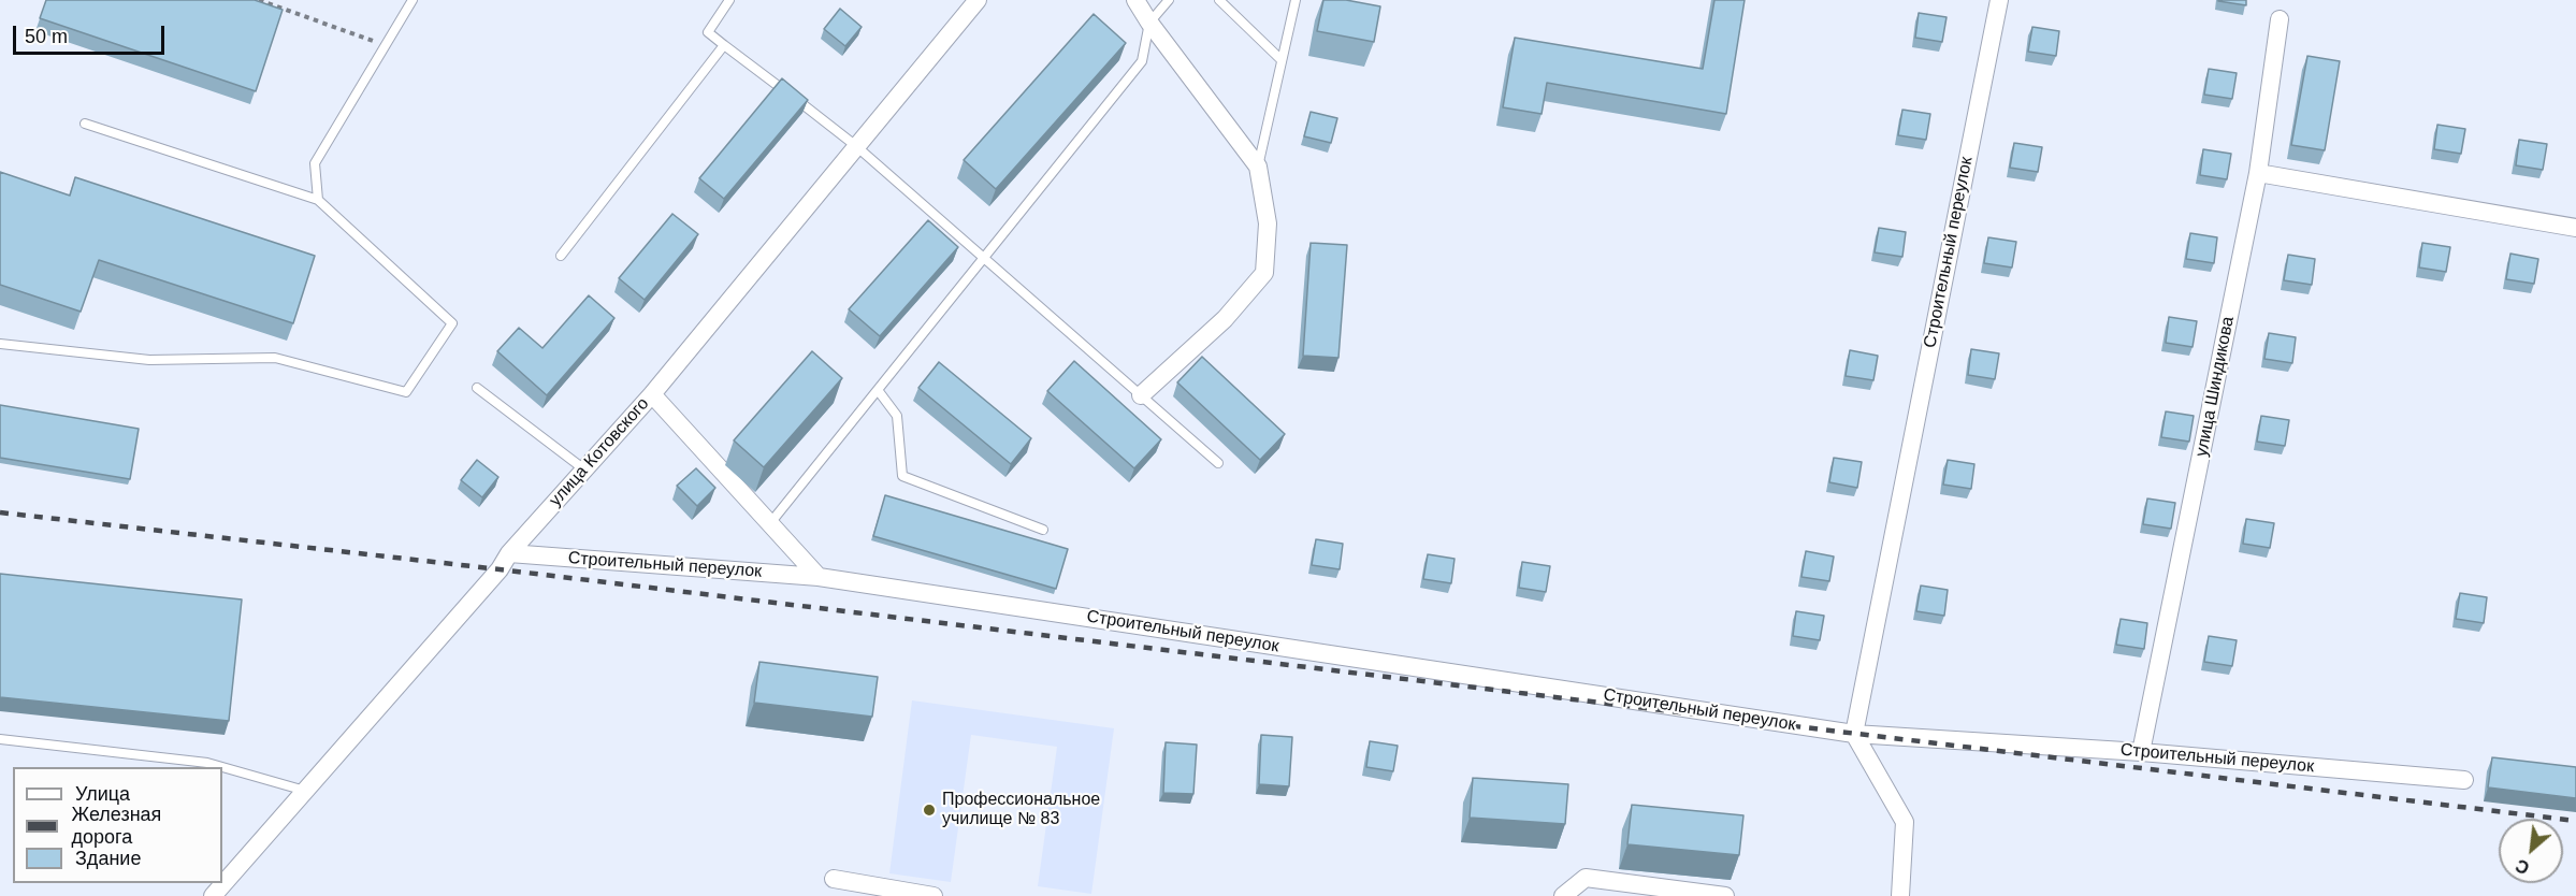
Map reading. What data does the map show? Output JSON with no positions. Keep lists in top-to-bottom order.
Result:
{
  "streets": {
    "street": ["Строительный переулок", "улица Шиндикова", "улица Котовского"]
  },
  "crossings": [
    ["Строительный переулок", "улица Шиндикова"],
    ["Строительный переулок", "улица Котовского"]
  ],
  "places": ["Профессиональное училище № 83"],
  "legend": ["Улица", "Железная дорога", "Здание"],
  "scale_bar": "50 m",
  "north": "bottom left"
}
